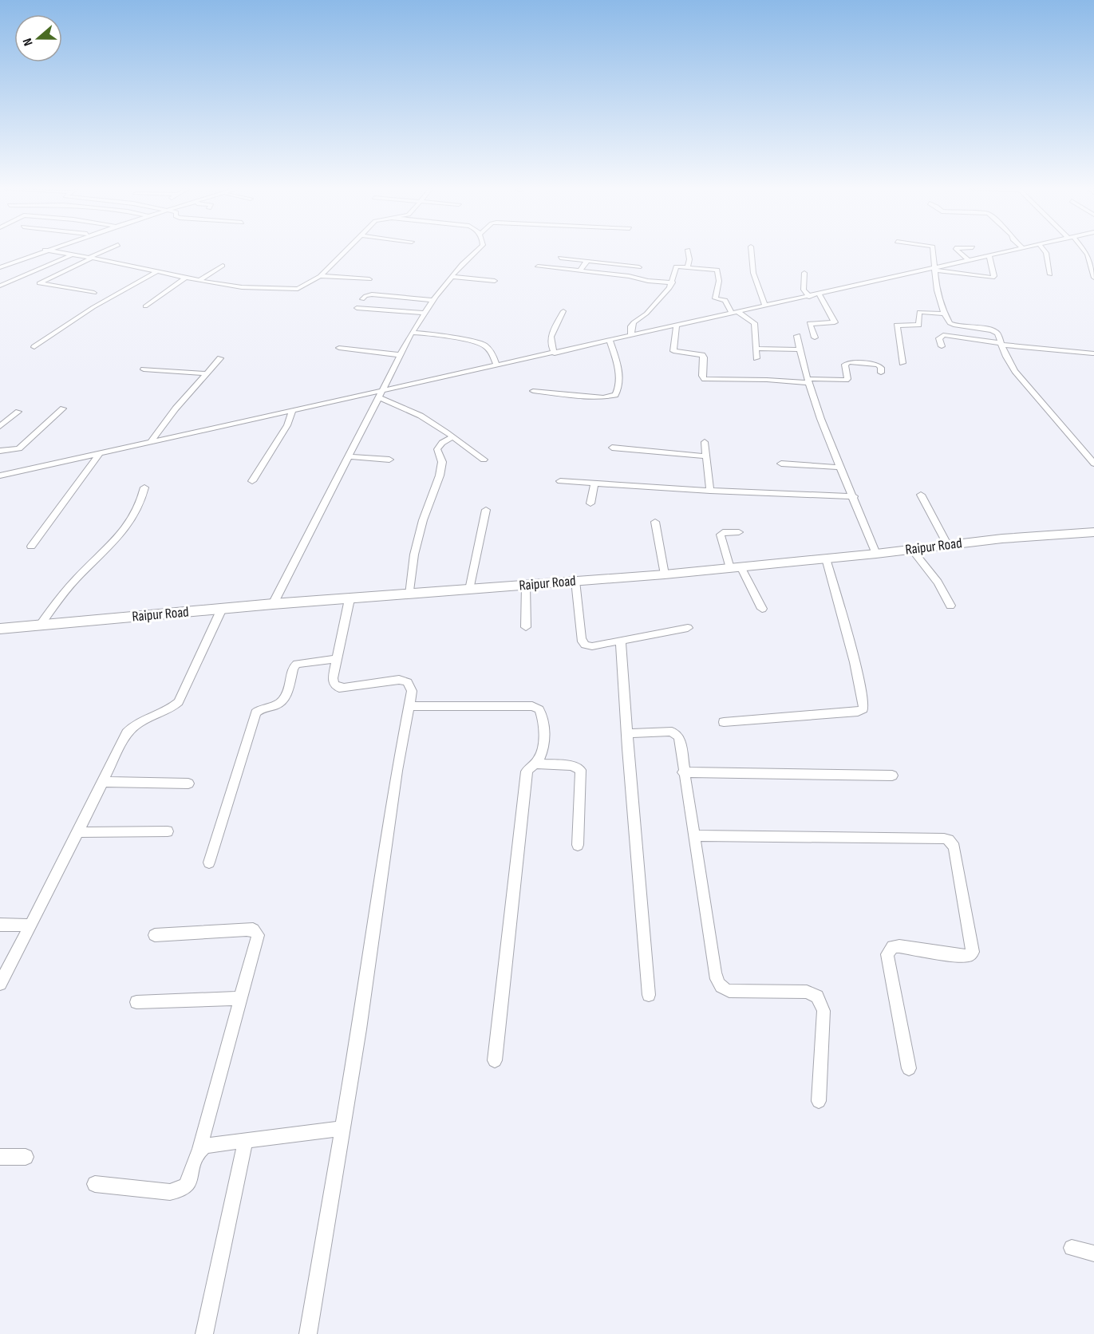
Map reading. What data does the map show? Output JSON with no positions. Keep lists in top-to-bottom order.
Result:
{
  "streets": {
    "main road": ["Raipur Road"]
  },
  "north": "left"
}
